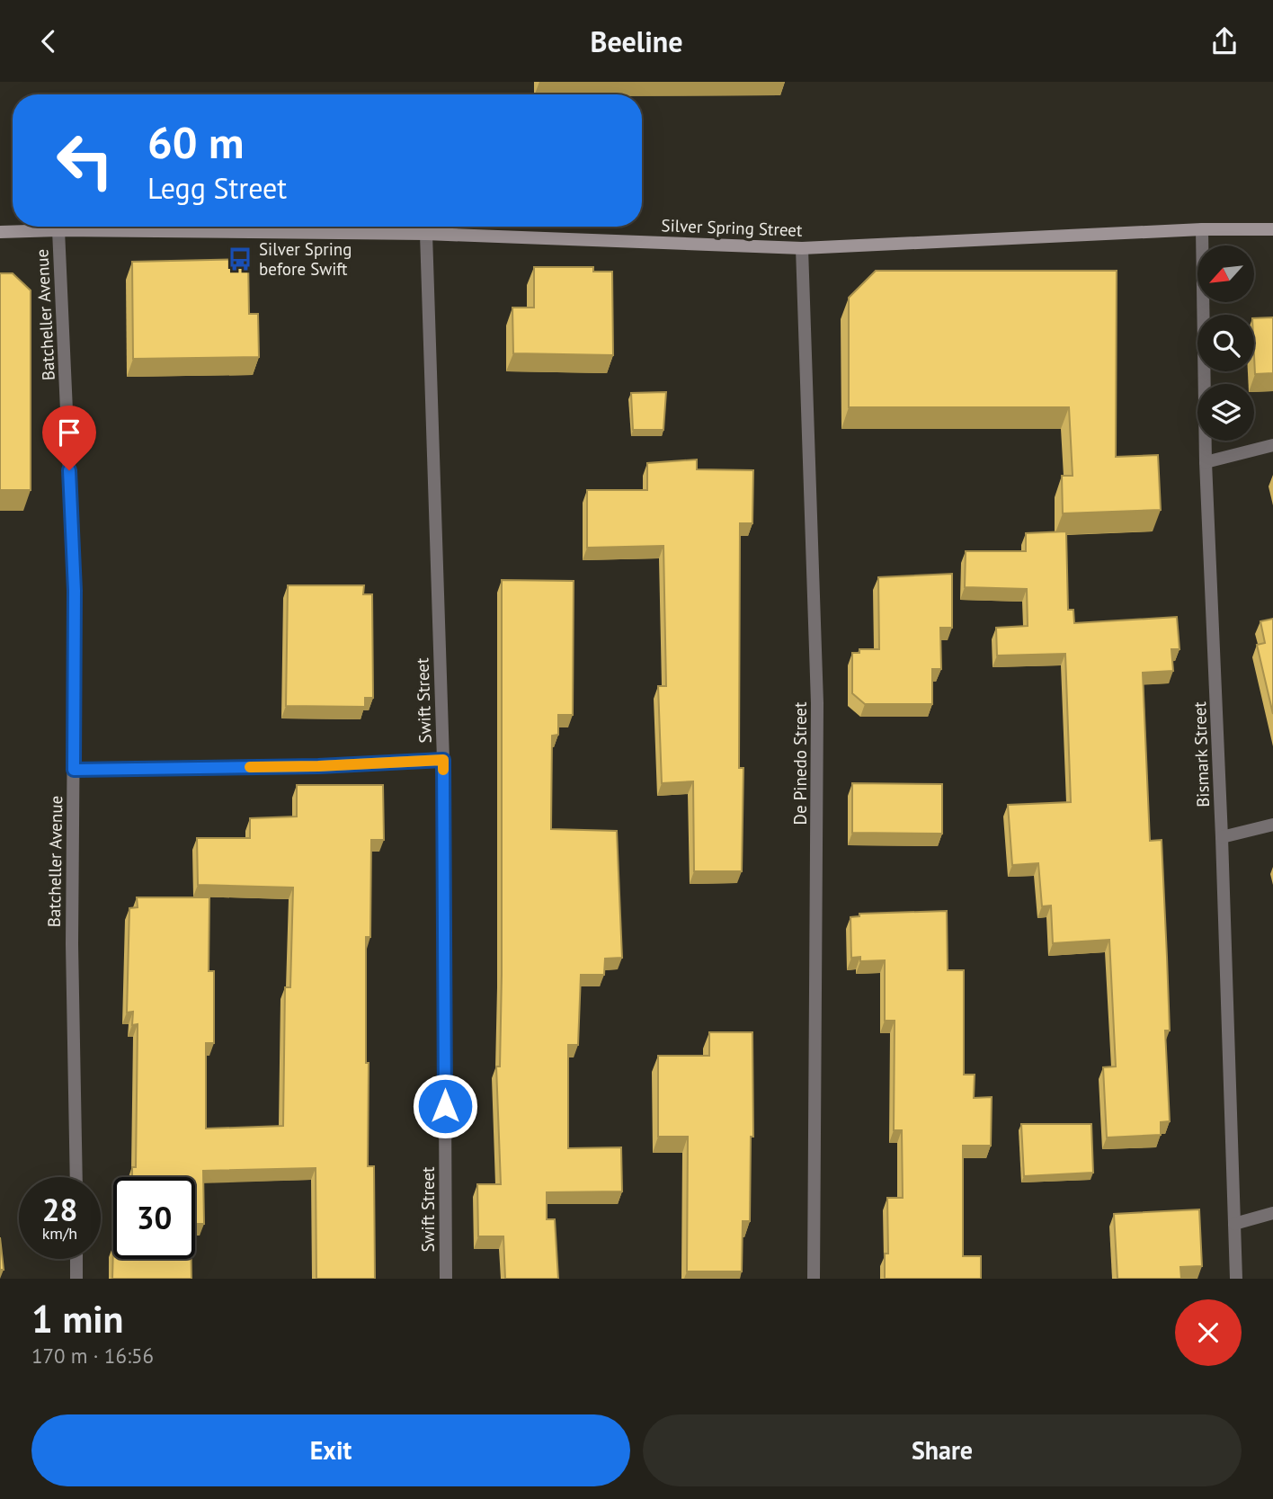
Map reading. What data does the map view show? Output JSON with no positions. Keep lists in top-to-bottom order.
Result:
{
  "streets": {
    "main road": ["Silver Spring Street"],
    "street": [
      "Batcheller Avenue",
      "Swift Street",
      "Bismark Street",
      "De Pinedo Street"
    ]
  },
  "crossings": [
    ["Silver Spring Street", "Batcheller Avenue"],
    ["Silver Spring Street", "Swift Street"],
    ["Silver Spring Street", "Bismark Street"],
    ["Silver Spring Street", "De Pinedo Street"]
  ],
  "places": {
    "bus stop": ["Silver Spring before Swift"]
  },
  "north": "bottom left",
  "page": {
    "header": "Beeline",
    "turn": ["60 m", "Legg Street"],
    "speed": "28 km/h",
    "limit": "30",
    "heading": ["1 min", "170 m · 16:56"],
    "buttons": ["Exit", "Share"]
  }
}
